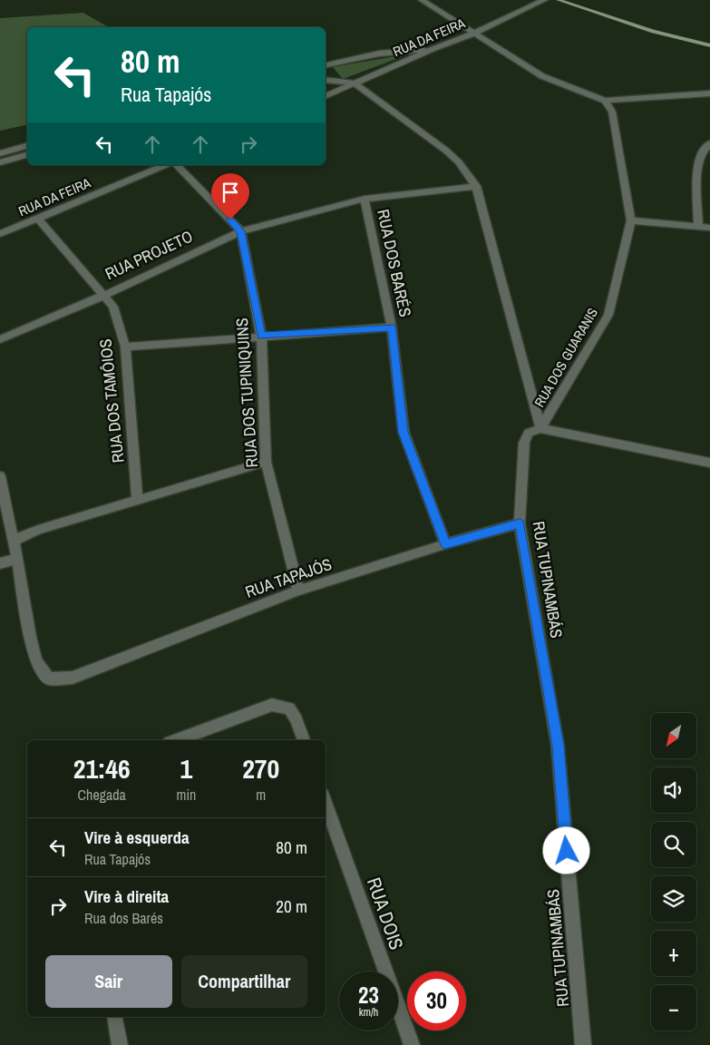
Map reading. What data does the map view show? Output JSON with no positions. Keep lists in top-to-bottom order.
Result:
{
  "streets": {
    "street": [
      "RUA DA FEIRA",
      "RUA PROJETO",
      "RUA DOS BARÉS",
      "RUA DOS GUARANIS",
      "RUA DOS TUPINIQUINS",
      "RUA DOS TAMÔIOS",
      "RUA TAPAJÓS",
      "RUA TUPINAMBÁS",
      "RUA DOIS"
    ]
  },
  "crossings": [
    ["RUA DA FEIRA", "RUA DOS TAMÔIOS"],
    ["RUA PROJETO", "RUA DOS BARÉS"],
    ["RUA PROJETO", "RUA DOS TUPINIQUINS"],
    ["RUA PROJETO", "RUA DOS TAMÔIOS"],
    ["RUA DOS BARÉS", "RUA TAPAJÓS"],
    ["RUA DOS GUARANIS", "RUA TUPINAMBÁS"],
    ["RUA DOS TUPINIQUINS", "RUA TAPAJÓS"],
    ["RUA TAPAJÓS", "RUA TUPINAMBÁS"]
  ],
  "north": "bottom left",
  "page": {
    "turn": ["80 m", "Rua Tapajós"],
    "map_buttons": ["+", "−"],
    "eta": [
      "21:46",
      "Chegada",
      "1",
      "min",
      "270",
      "m"
    ],
    "list": [
      {
        "name": "Vire à esquerda",
        "note": "Rua Tapajós",
        "value": "80 m"
      },
      {
        "name": "Vire à direita",
        "note": "Rua dos Barés",
        "value": "20 m"
      }
    ],
    "buttons": ["Sair", "Compartilhar"],
    "speed": "23 km/h",
    "limit": "30"
  }
}
